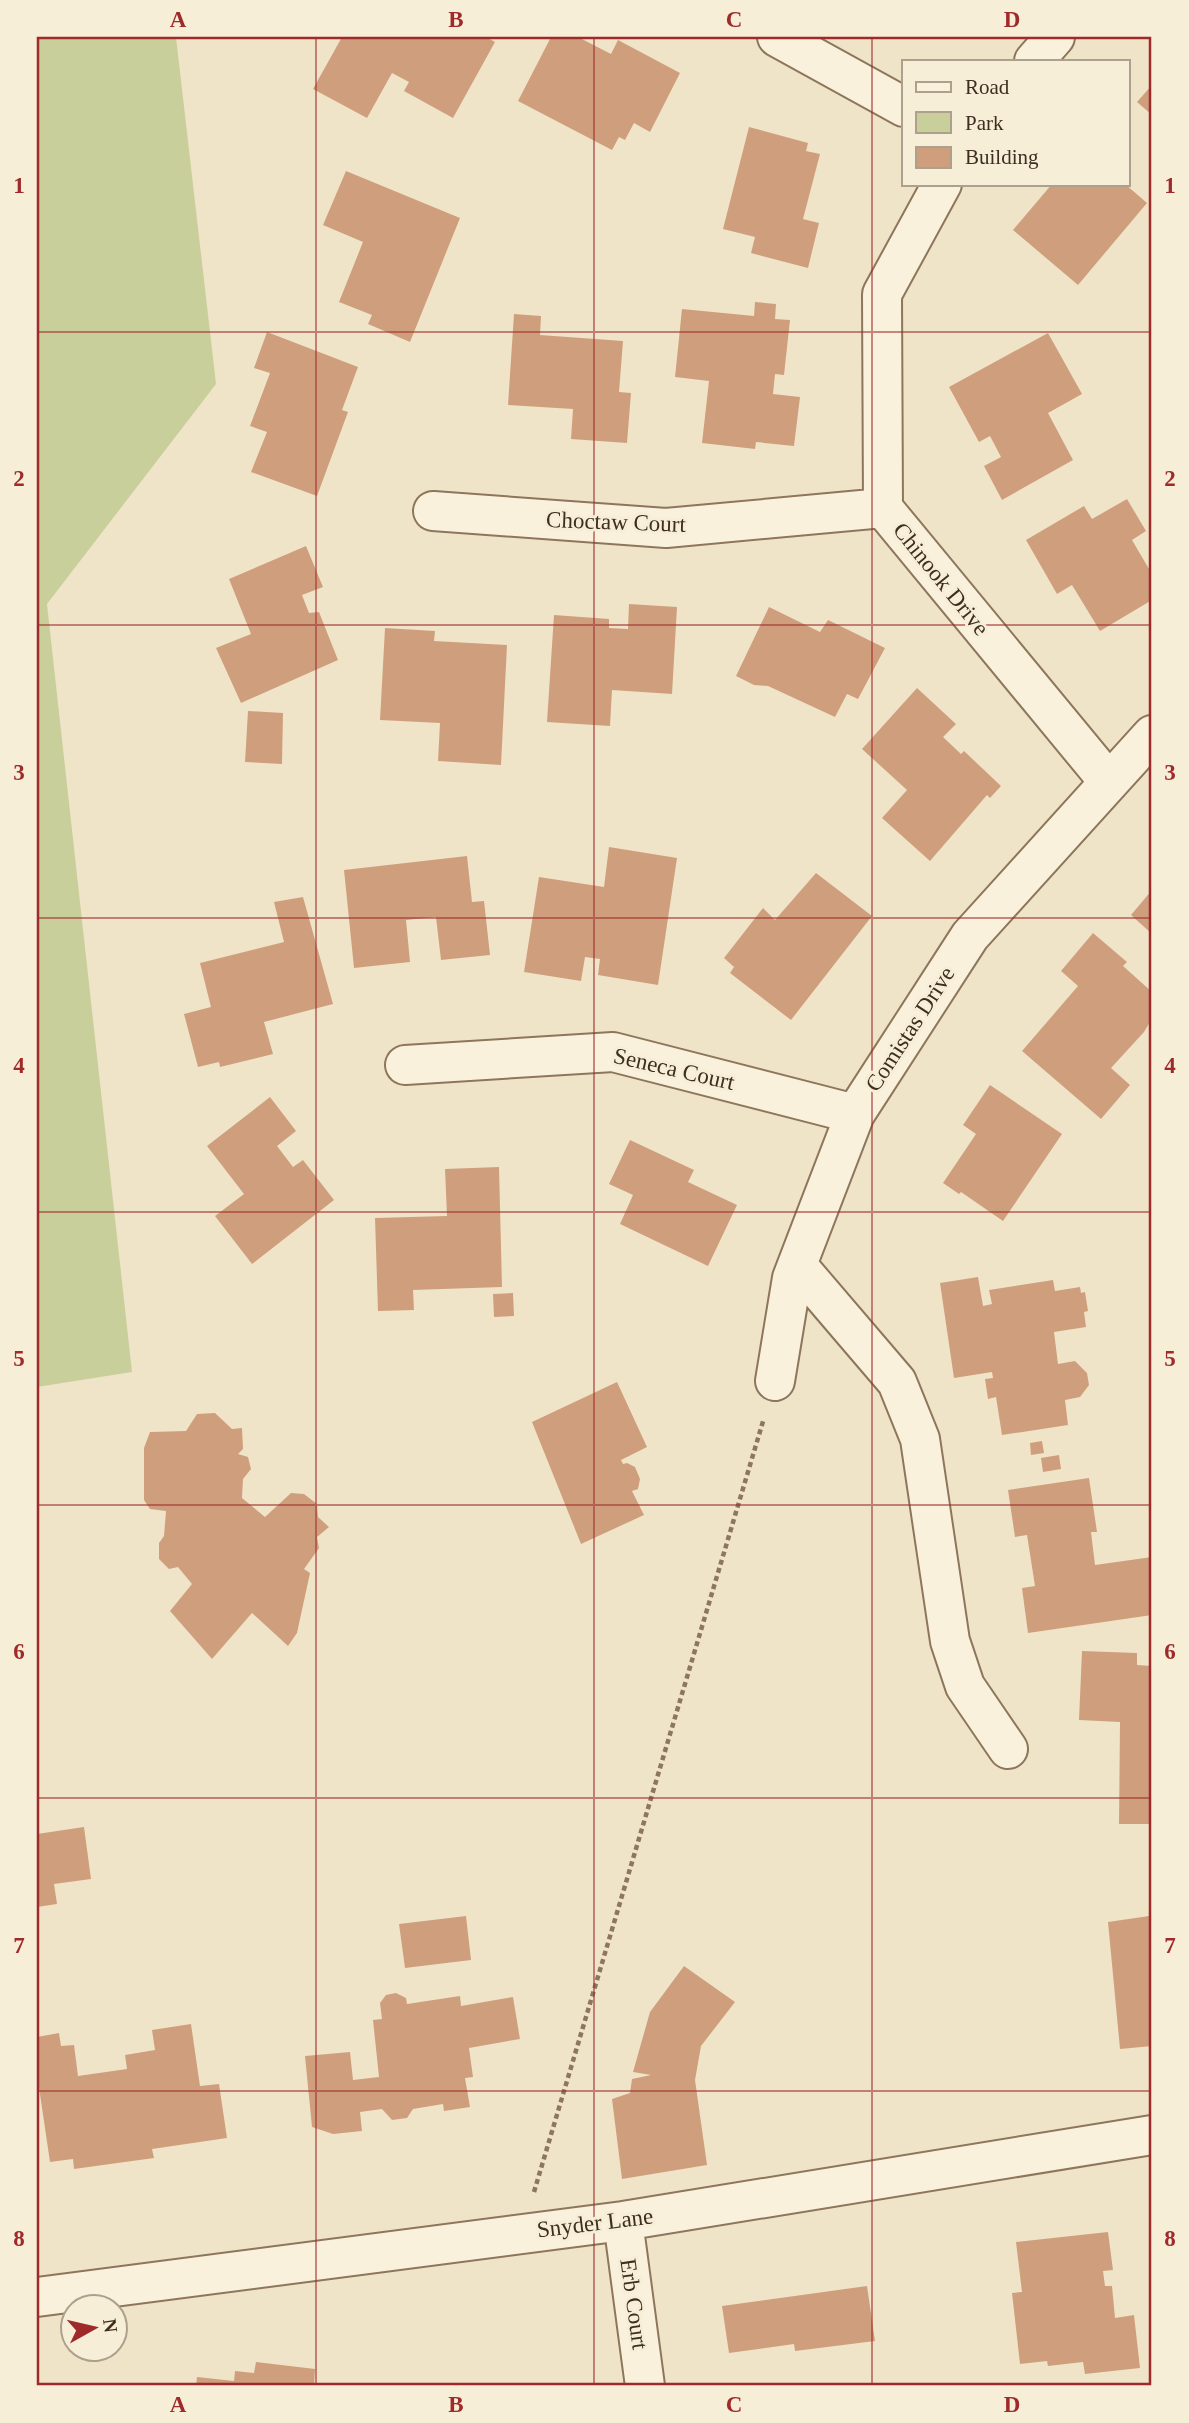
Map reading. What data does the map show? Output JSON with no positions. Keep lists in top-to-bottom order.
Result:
{
  "streets": {
    "street": [
      "Choctaw Court",
      "Chinook Drive",
      "Comistas Drive",
      "Seneca Court",
      "Snyder Lane",
      "Erb Court"
    ]
  },
  "crossings": [
    ["Choctaw Court", "Chinook Drive"],
    ["Chinook Drive", "Comistas Drive"],
    ["Comistas Drive", "Seneca Court"],
    ["Snyder Lane", "Erb Court"]
  ],
  "legend": ["Road", "Park", "Building"],
  "north": "right",
  "grid": {
    "columns": [
      "A",
      "B",
      "C",
      "D"
    ],
    "rows": [
      "1",
      "2",
      "3",
      "4",
      "5",
      "6",
      "7",
      "8"
    ]
  }
}
